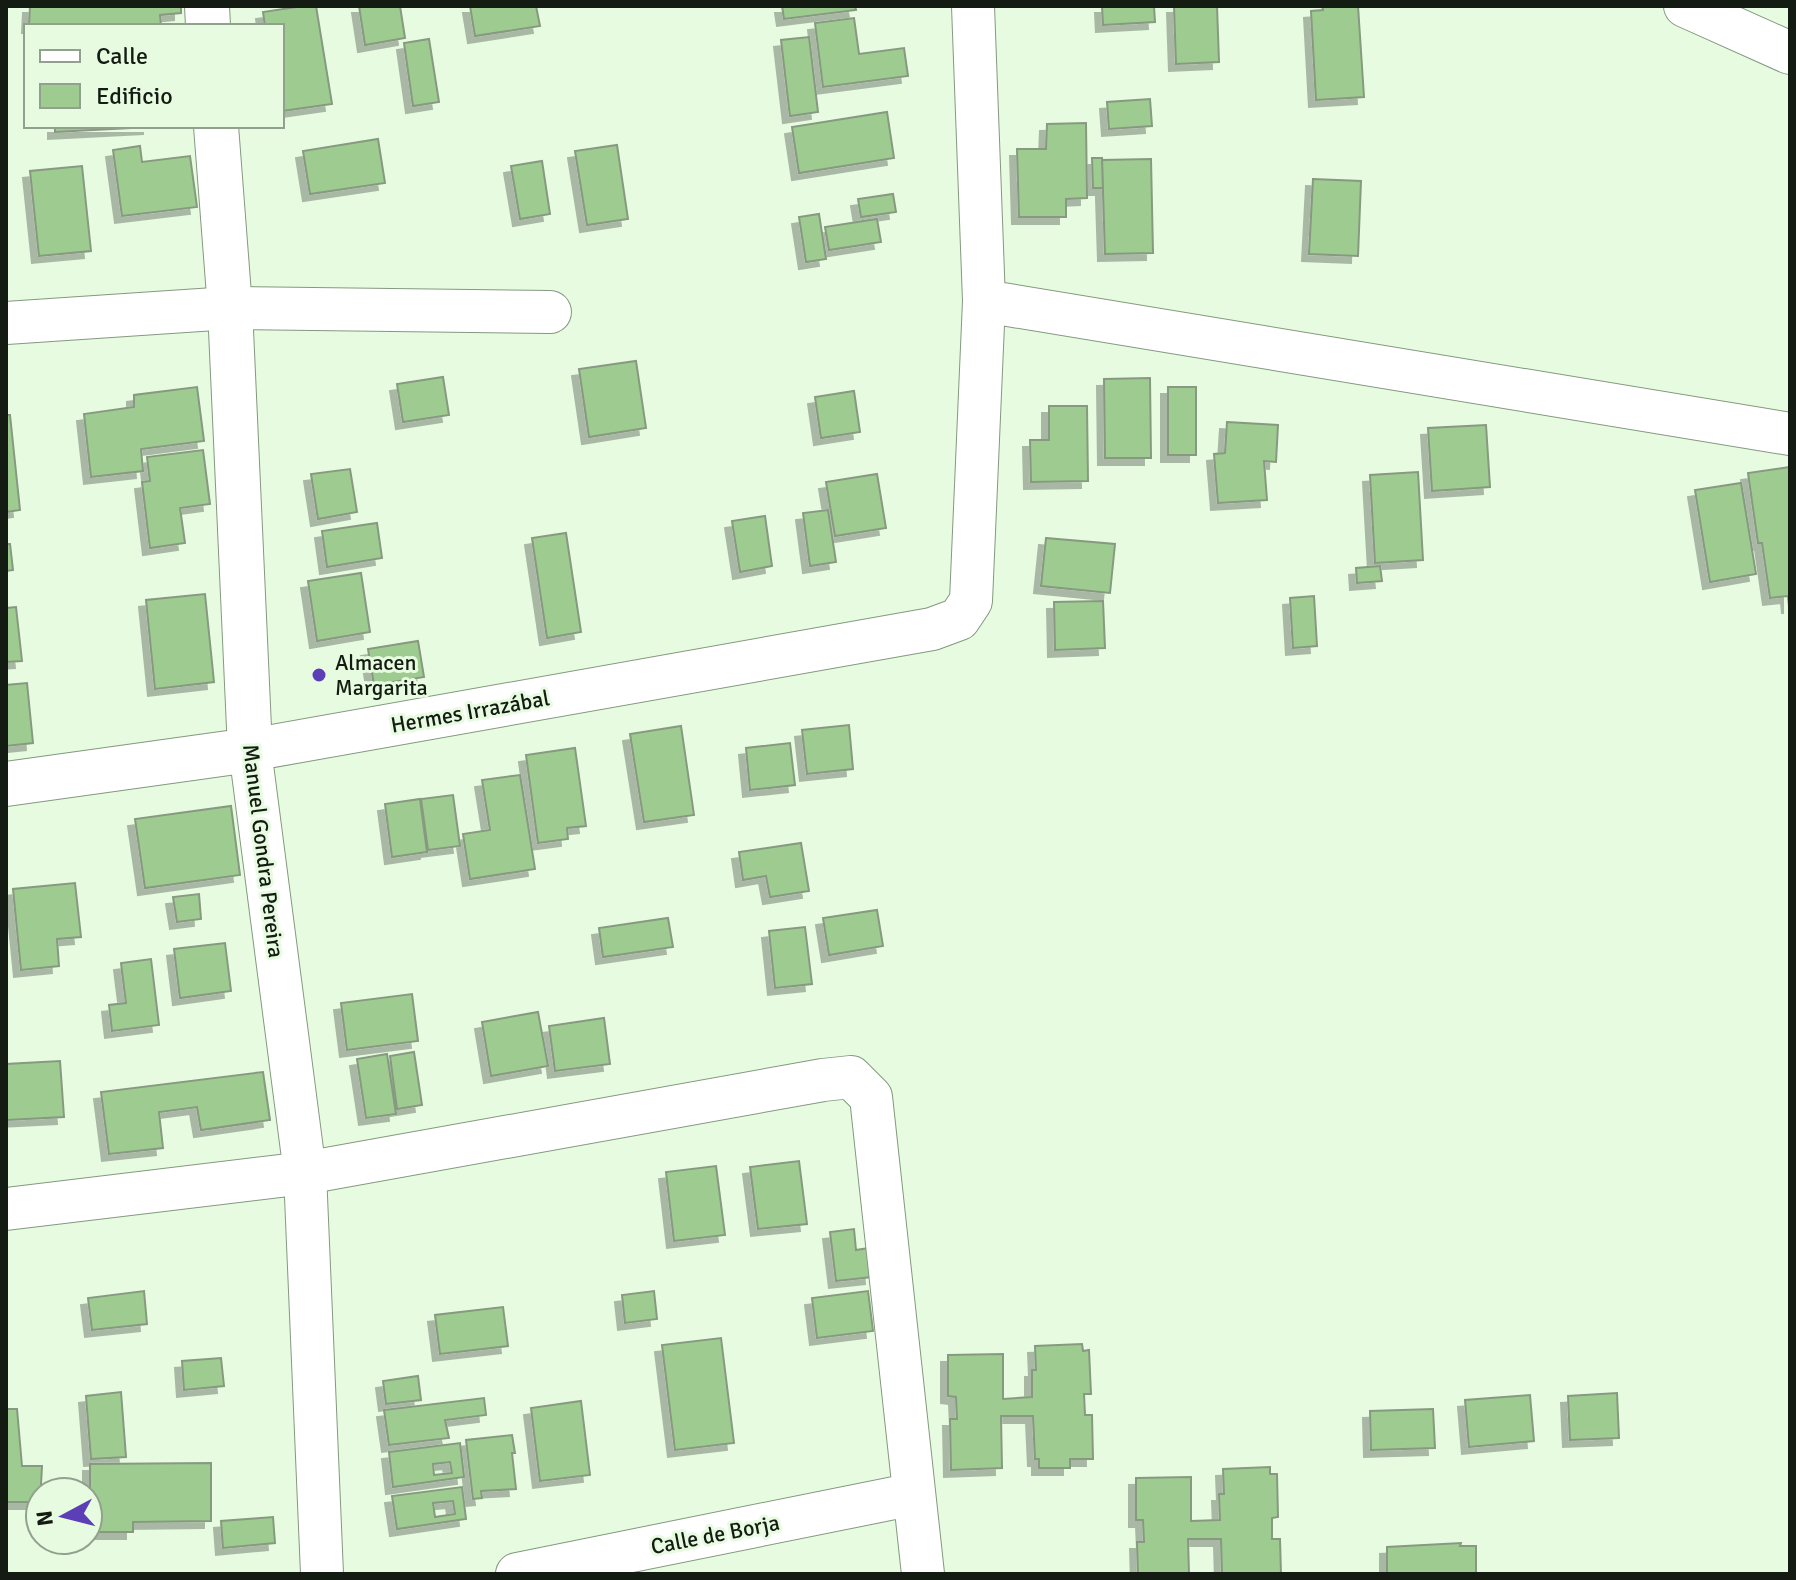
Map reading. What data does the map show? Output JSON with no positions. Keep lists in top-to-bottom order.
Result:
{
  "streets": {
    "street": ["Hermes Irrazábal", "Manuel Gondra Pereira", "Calle de Borja"]
  },
  "crossings": [
    ["Hermes Irrazábal", "Manuel Gondra Pereira"]
  ],
  "places": ["Almacen Margarita"],
  "legend": ["Calle", "Edificio"],
  "north": "left"
}
